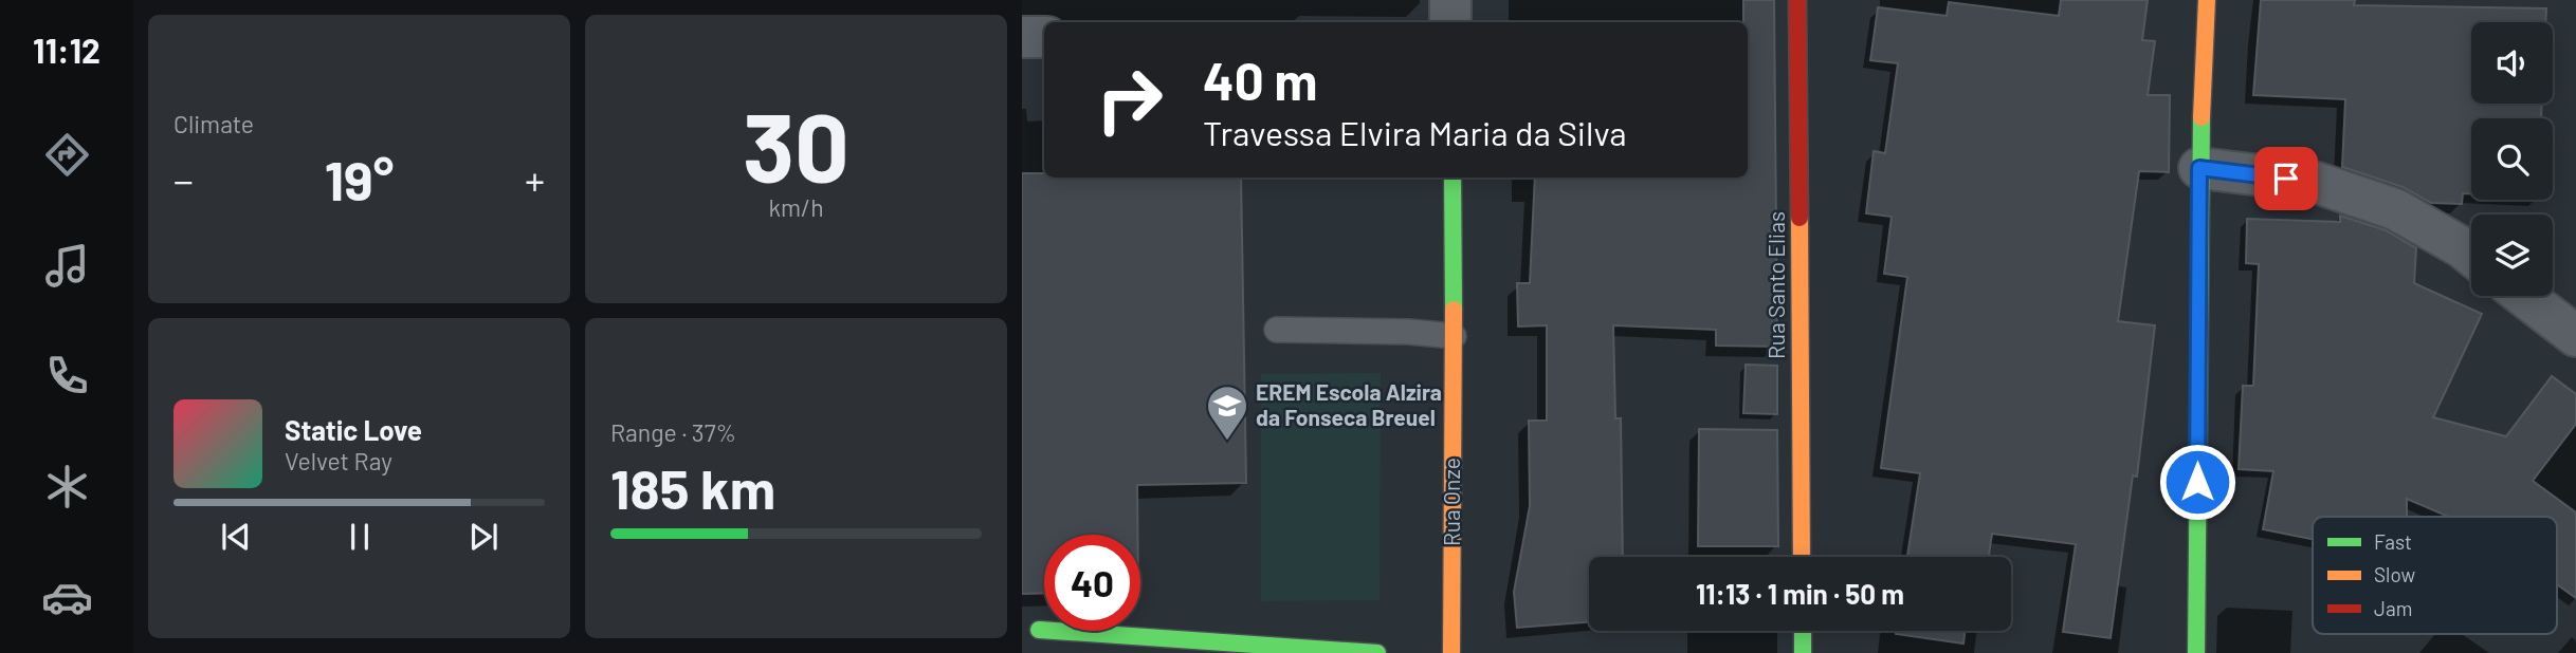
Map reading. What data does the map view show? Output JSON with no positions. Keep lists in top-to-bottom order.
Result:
{
  "streets": {
    "street": ["Rua Santo Elias", "Rua Onze"]
  },
  "places": {
    "school or university": ["EREM Escola Alzira da Fonseca Breuel"]
  },
  "legend": ["Fast", "Slow", "Jam"],
  "page": {
    "tabs": "11:12",
    "tile": [
      "Climate",
      ["30", "km/h"],
      ["Range · 37%", "185 km"]
    ],
    "turn": ["40 m", "Travessa Elvira Maria da Silva"],
    "heat": ["−", "19°", "+"],
    "song": ["Static Love", "Velvet Ray"],
    "limit": "40",
    "trip": "11:13 · 1 min · 50 m"
  }
}
